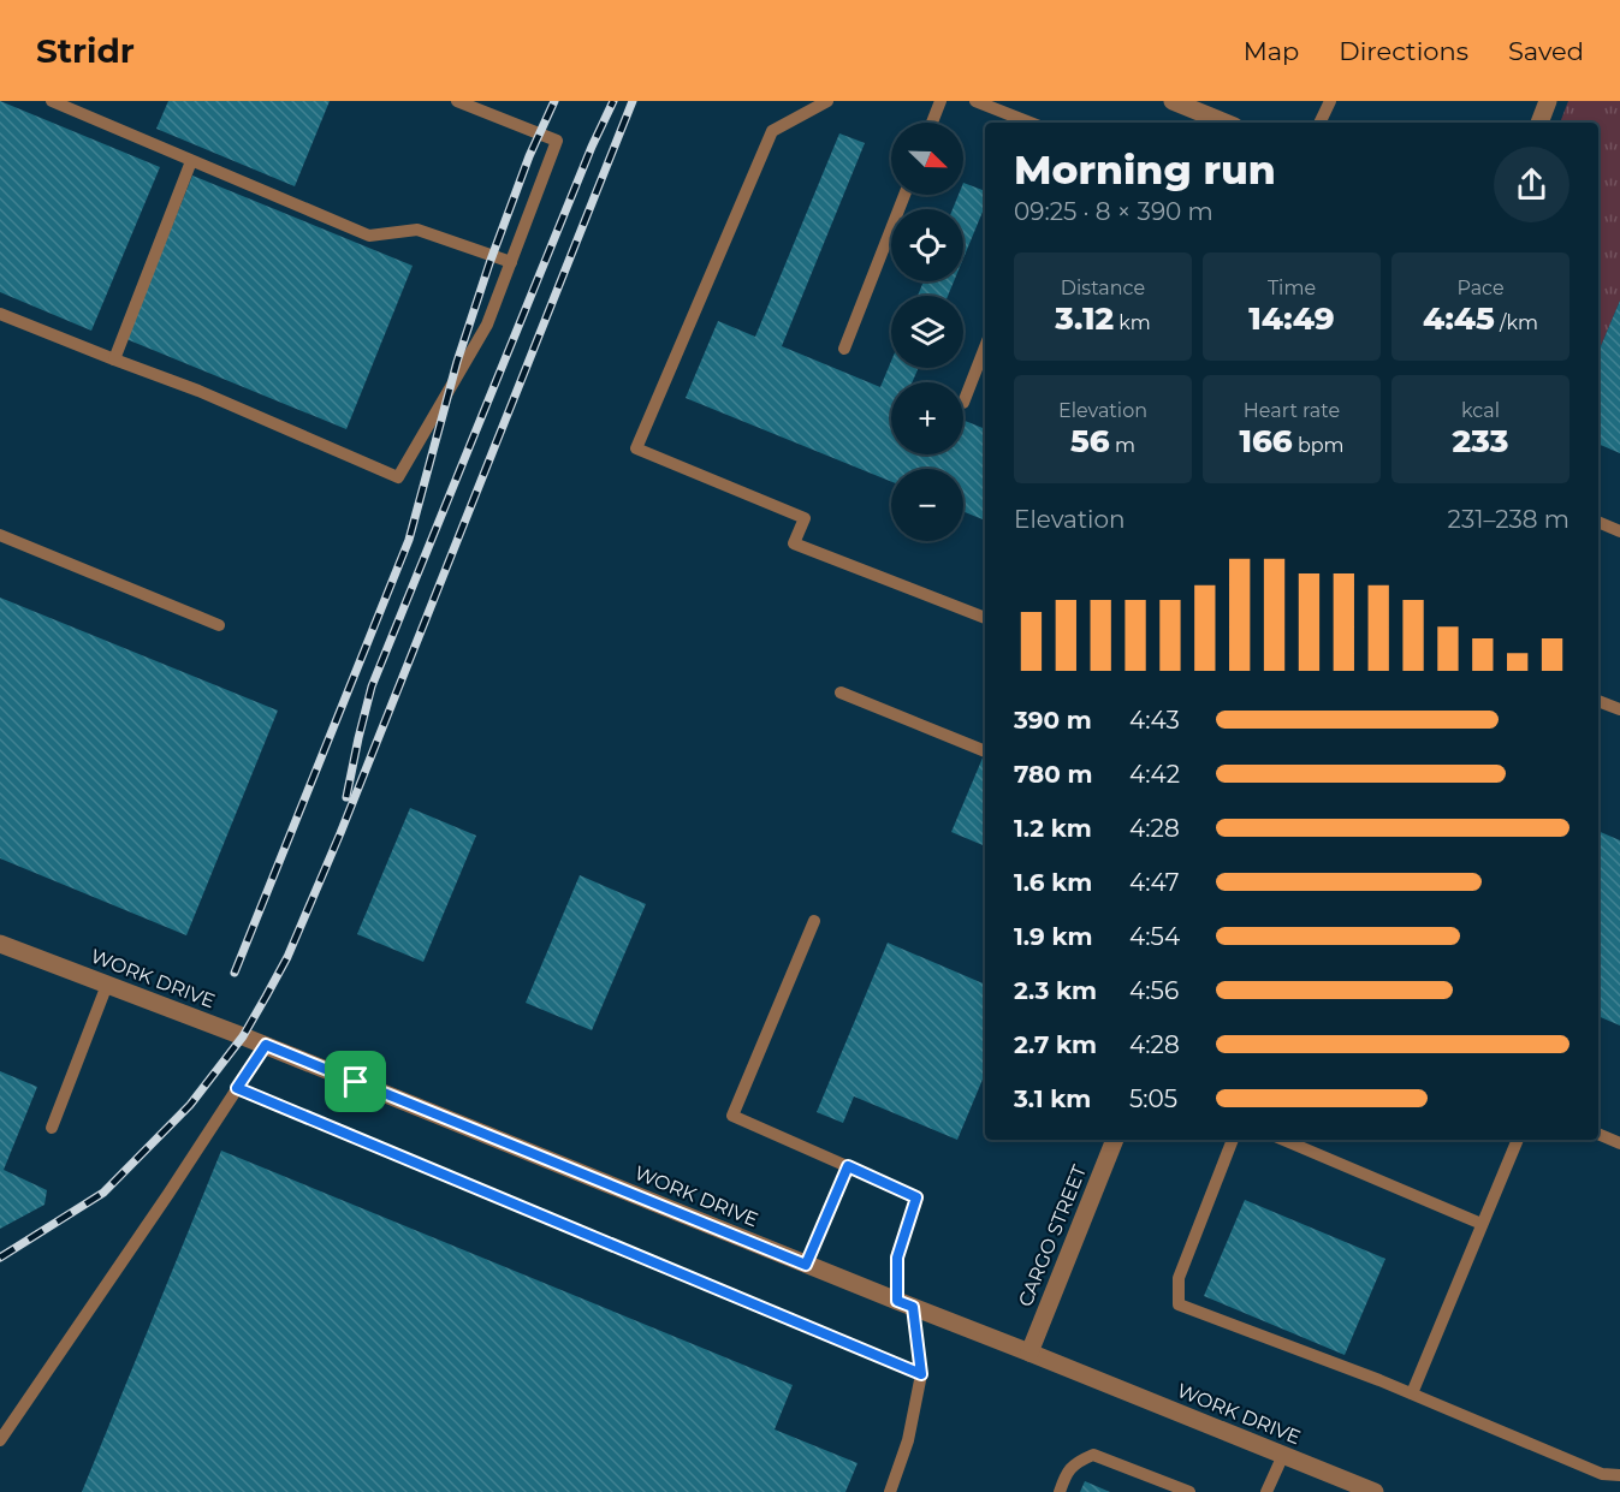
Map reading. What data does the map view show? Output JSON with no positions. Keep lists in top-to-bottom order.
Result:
{
  "streets": {
    "street": ["WORK DRIVE", "CARGO STREET"]
  },
  "crossings": [
    ["WORK DRIVE", "CARGO STREET"]
  ],
  "north": "bottom right",
  "page": {
    "header": "Stridr",
    "nav": ["Map", "Directions", "Saved"],
    "map_buttons": ["+", "−"],
    "heading": ["Morning run", "09:25 · 8 × 390 m"],
    "stats": [
      ["Distance", "3.12 km"],
      ["Time", "14:49"],
      ["Pace", "4:45 /km"],
      ["Elevation", "56 m"],
      ["Heart rate", "166 bpm"],
      ["kcal", "233"]
    ],
    "chart": ["Elevation", "231–238 m"],
    "list": [
      {
        "name": "390 m",
        "note": "4:43"
      },
      {
        "name": "780 m",
        "note": "4:42"
      },
      {
        "name": "1.2 km",
        "note": "4:28"
      },
      {
        "name": "1.6 km",
        "note": "4:47"
      },
      {
        "name": "1.9 km",
        "note": "4:54"
      },
      {
        "name": "2.3 km",
        "note": "4:56"
      },
      {
        "name": "2.7 km",
        "note": "4:28"
      },
      {
        "name": "3.1 km",
        "note": "5:05"
      }
    ]
  }
}
